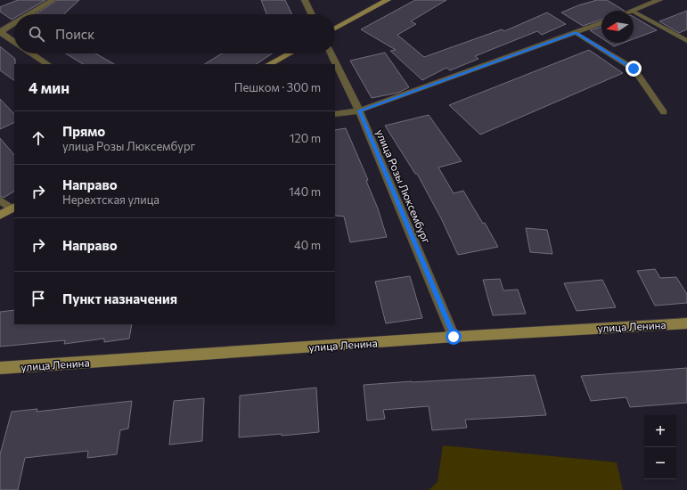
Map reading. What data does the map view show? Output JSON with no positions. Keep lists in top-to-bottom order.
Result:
{
  "streets": {
    "main road": ["улица Ленина"],
    "street": ["улица Розы Люксембург"]
  },
  "crossings": [
    ["улица Розы Люксембург", "улица Ленина"]
  ],
  "north": "left",
  "page": {
    "search": "Поиск",
    "heading": ["4 мин", "Пешком · 300 m"],
    "list": [
      ["Прямо", "улица Розы Люксембург", "120 m"],
      ["Направо", "Нерехтская улица", "140 m"],
      ["Направо", "40 m"],
      "Пункт назначения"
    ],
    "map_buttons": ["+", "−"]
  }
}
